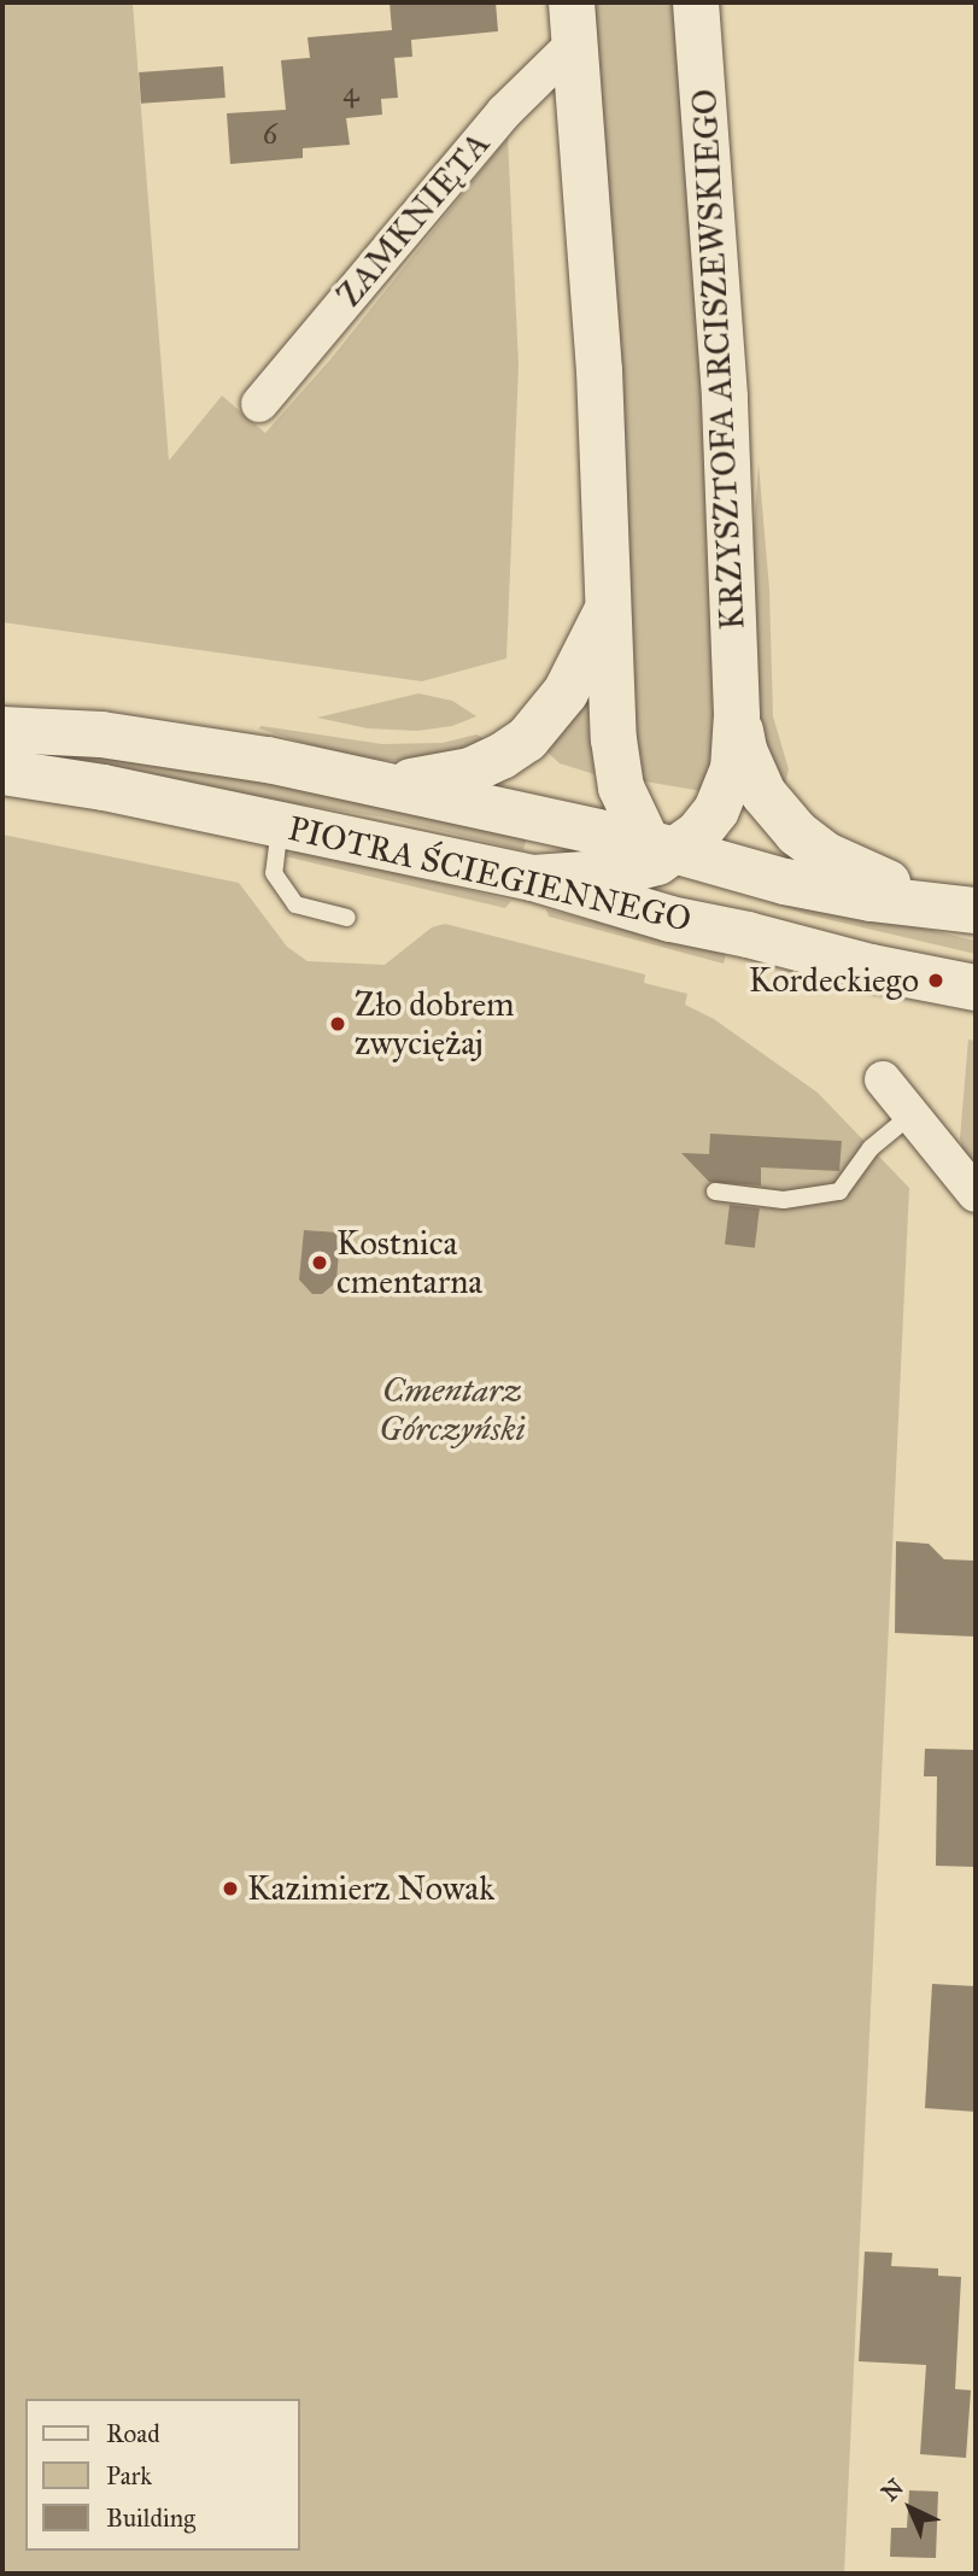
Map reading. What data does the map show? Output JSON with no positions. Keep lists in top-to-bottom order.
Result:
{
  "streets": {
    "street": ["ZAMKNIĘTA", "KRZYSZTOFA ARCISZEWSKIEGO", "PIOTRA ŚCIEGIENNEGO"]
  },
  "crossings": [
    ["KRZYSZTOFA ARCISZEWSKIEGO", "PIOTRA ŚCIEGIENNEGO"]
  ],
  "parks": ["Cmentarz Górczyński"],
  "places": [
    "Kordeckiego",
    "Zło dobrem zwyciężaj",
    "Kostnica cmentarna",
    "Kazimierz Nowak"
  ],
  "house_numbers": ["4", "6"],
  "legend": ["Road", "Park", "Building"],
  "north": "top left"
}
